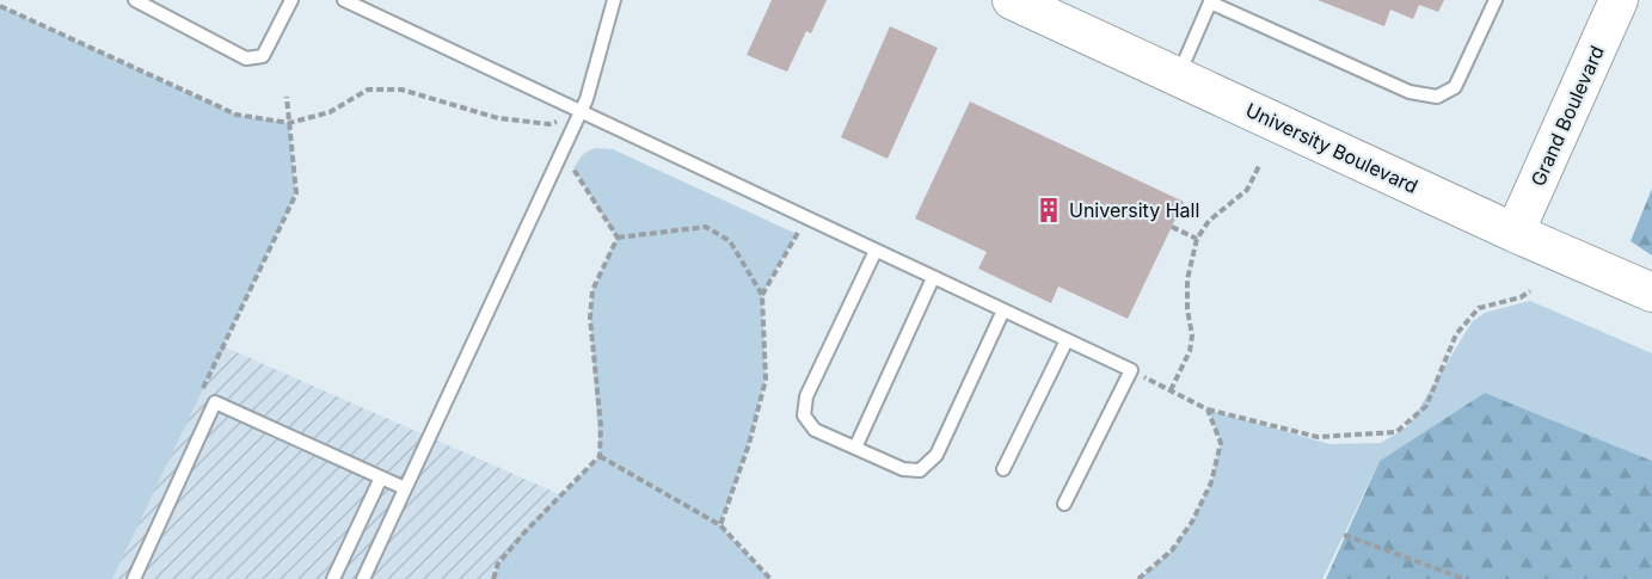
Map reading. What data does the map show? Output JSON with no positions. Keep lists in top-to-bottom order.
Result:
{
  "streets": {
    "street": ["Grand Boulevard", "University Boulevard"]
  },
  "crossings": [
    ["Grand Boulevard", "University Boulevard"]
  ],
  "places": {
    "building": ["University Hall"]
  }
}
